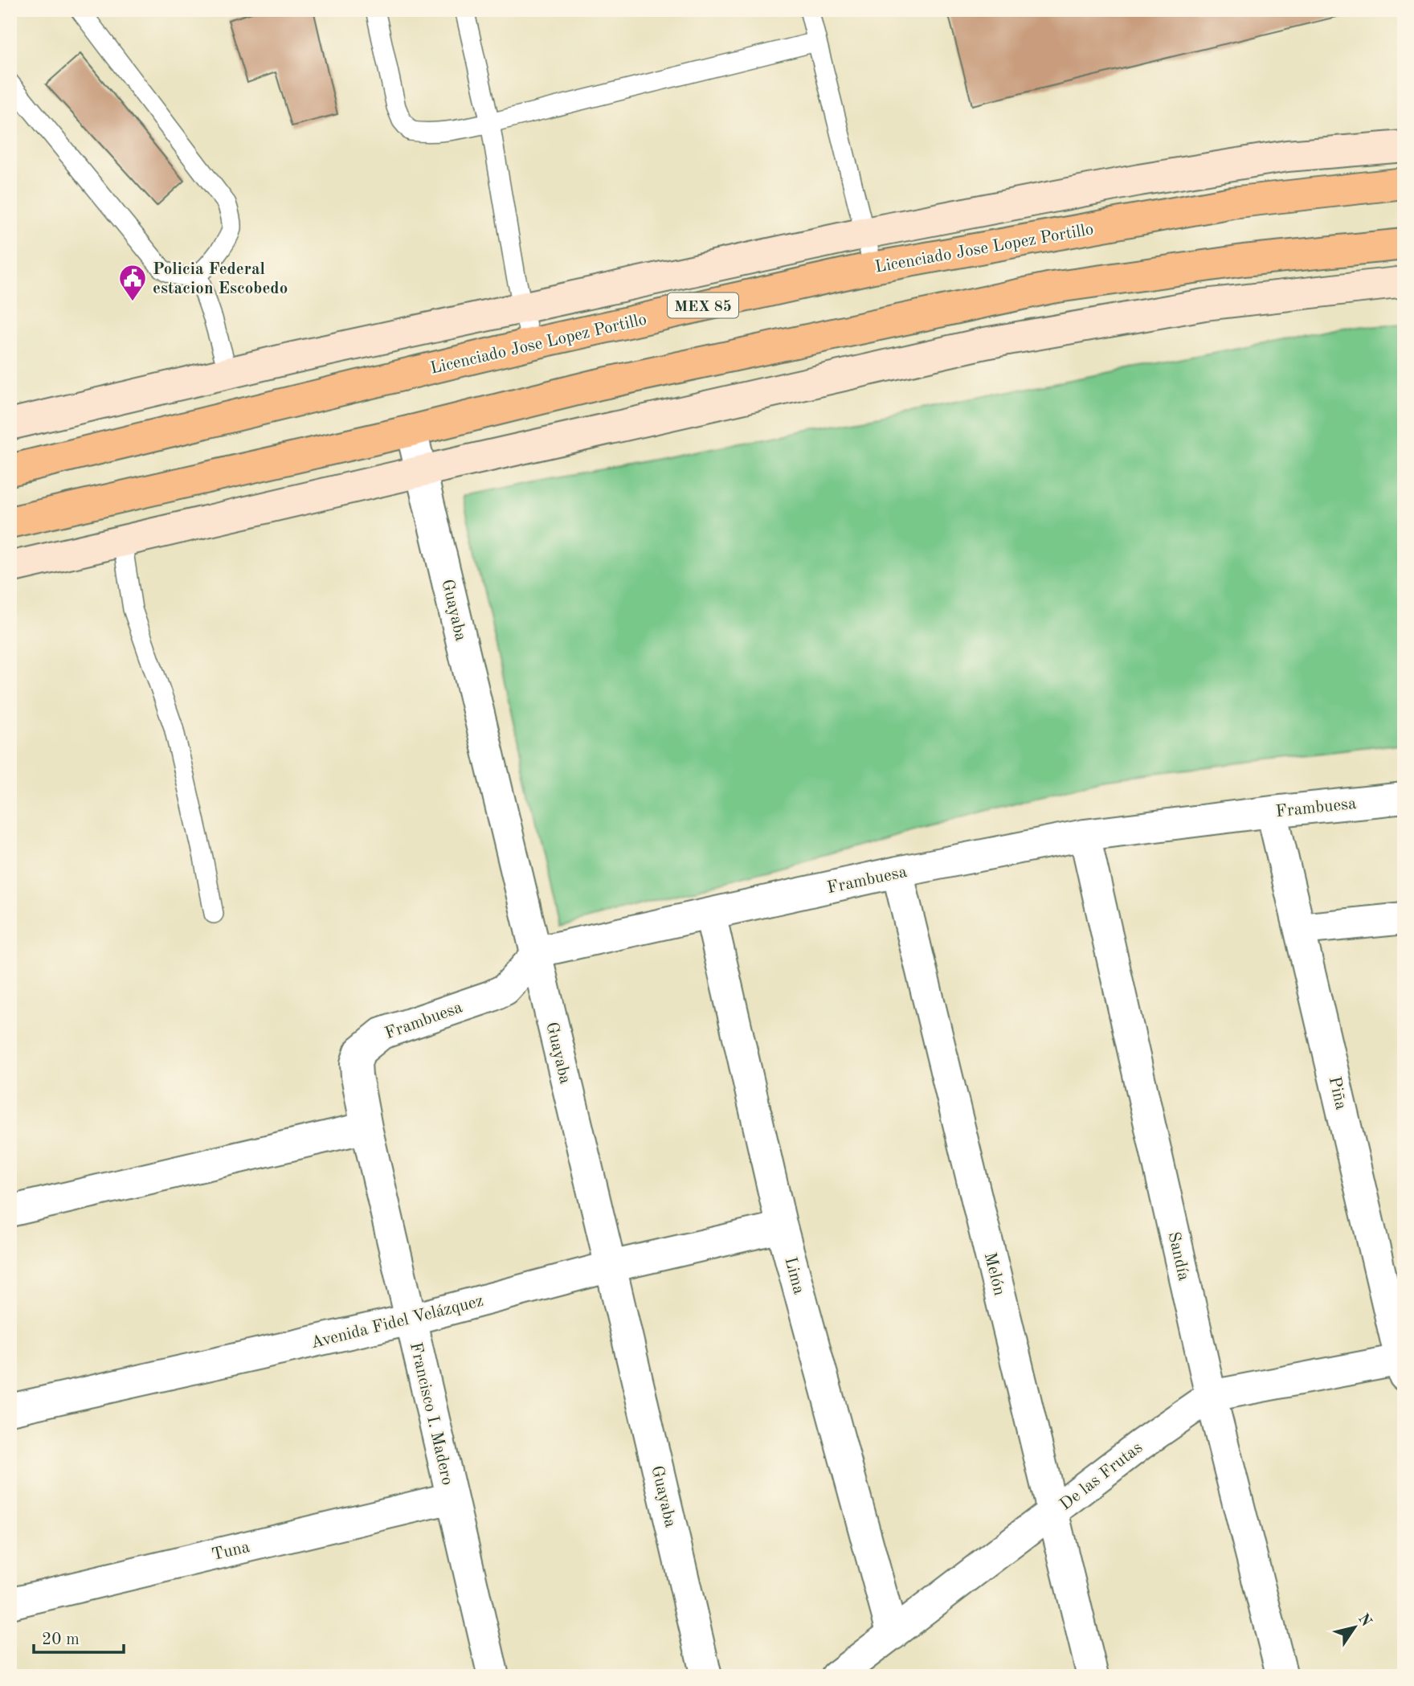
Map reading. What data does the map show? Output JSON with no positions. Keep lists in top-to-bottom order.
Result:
{
  "streets": {
    "highway": ["Licenciado Jose Lopez Portillo", "MEX 85"],
    "street": [
      "Guayaba",
      "Frambuesa",
      "Piña",
      "Sandía",
      "Melón",
      "Lima",
      "Avenida Fidel Velázquez",
      "Francisco I. Madero",
      "De las Frutas",
      "Tuna"
    ]
  },
  "crossings": [
    ["Guayaba", "Frambuesa"],
    ["Guayaba", "Avenida Fidel Velázquez"],
    ["Frambuesa", "Piña"],
    ["Frambuesa", "Sandía"],
    ["Frambuesa", "Melón"],
    ["Frambuesa", "Lima"],
    ["Frambuesa", "Francisco I. Madero"],
    ["Piña", "De las Frutas"],
    ["Sandía", "De las Frutas"],
    ["Melón", "De las Frutas"],
    ["Lima", "Avenida Fidel Velázquez"],
    ["Lima", "De las Frutas"],
    ["Avenida Fidel Velázquez", "Francisco I. Madero"],
    ["Francisco I. Madero", "Tuna"]
  ],
  "places": {
    "public building": ["Policia Federal estacion Escobedo"]
  },
  "scale_bar": "20 m",
  "north": "top right"
}
